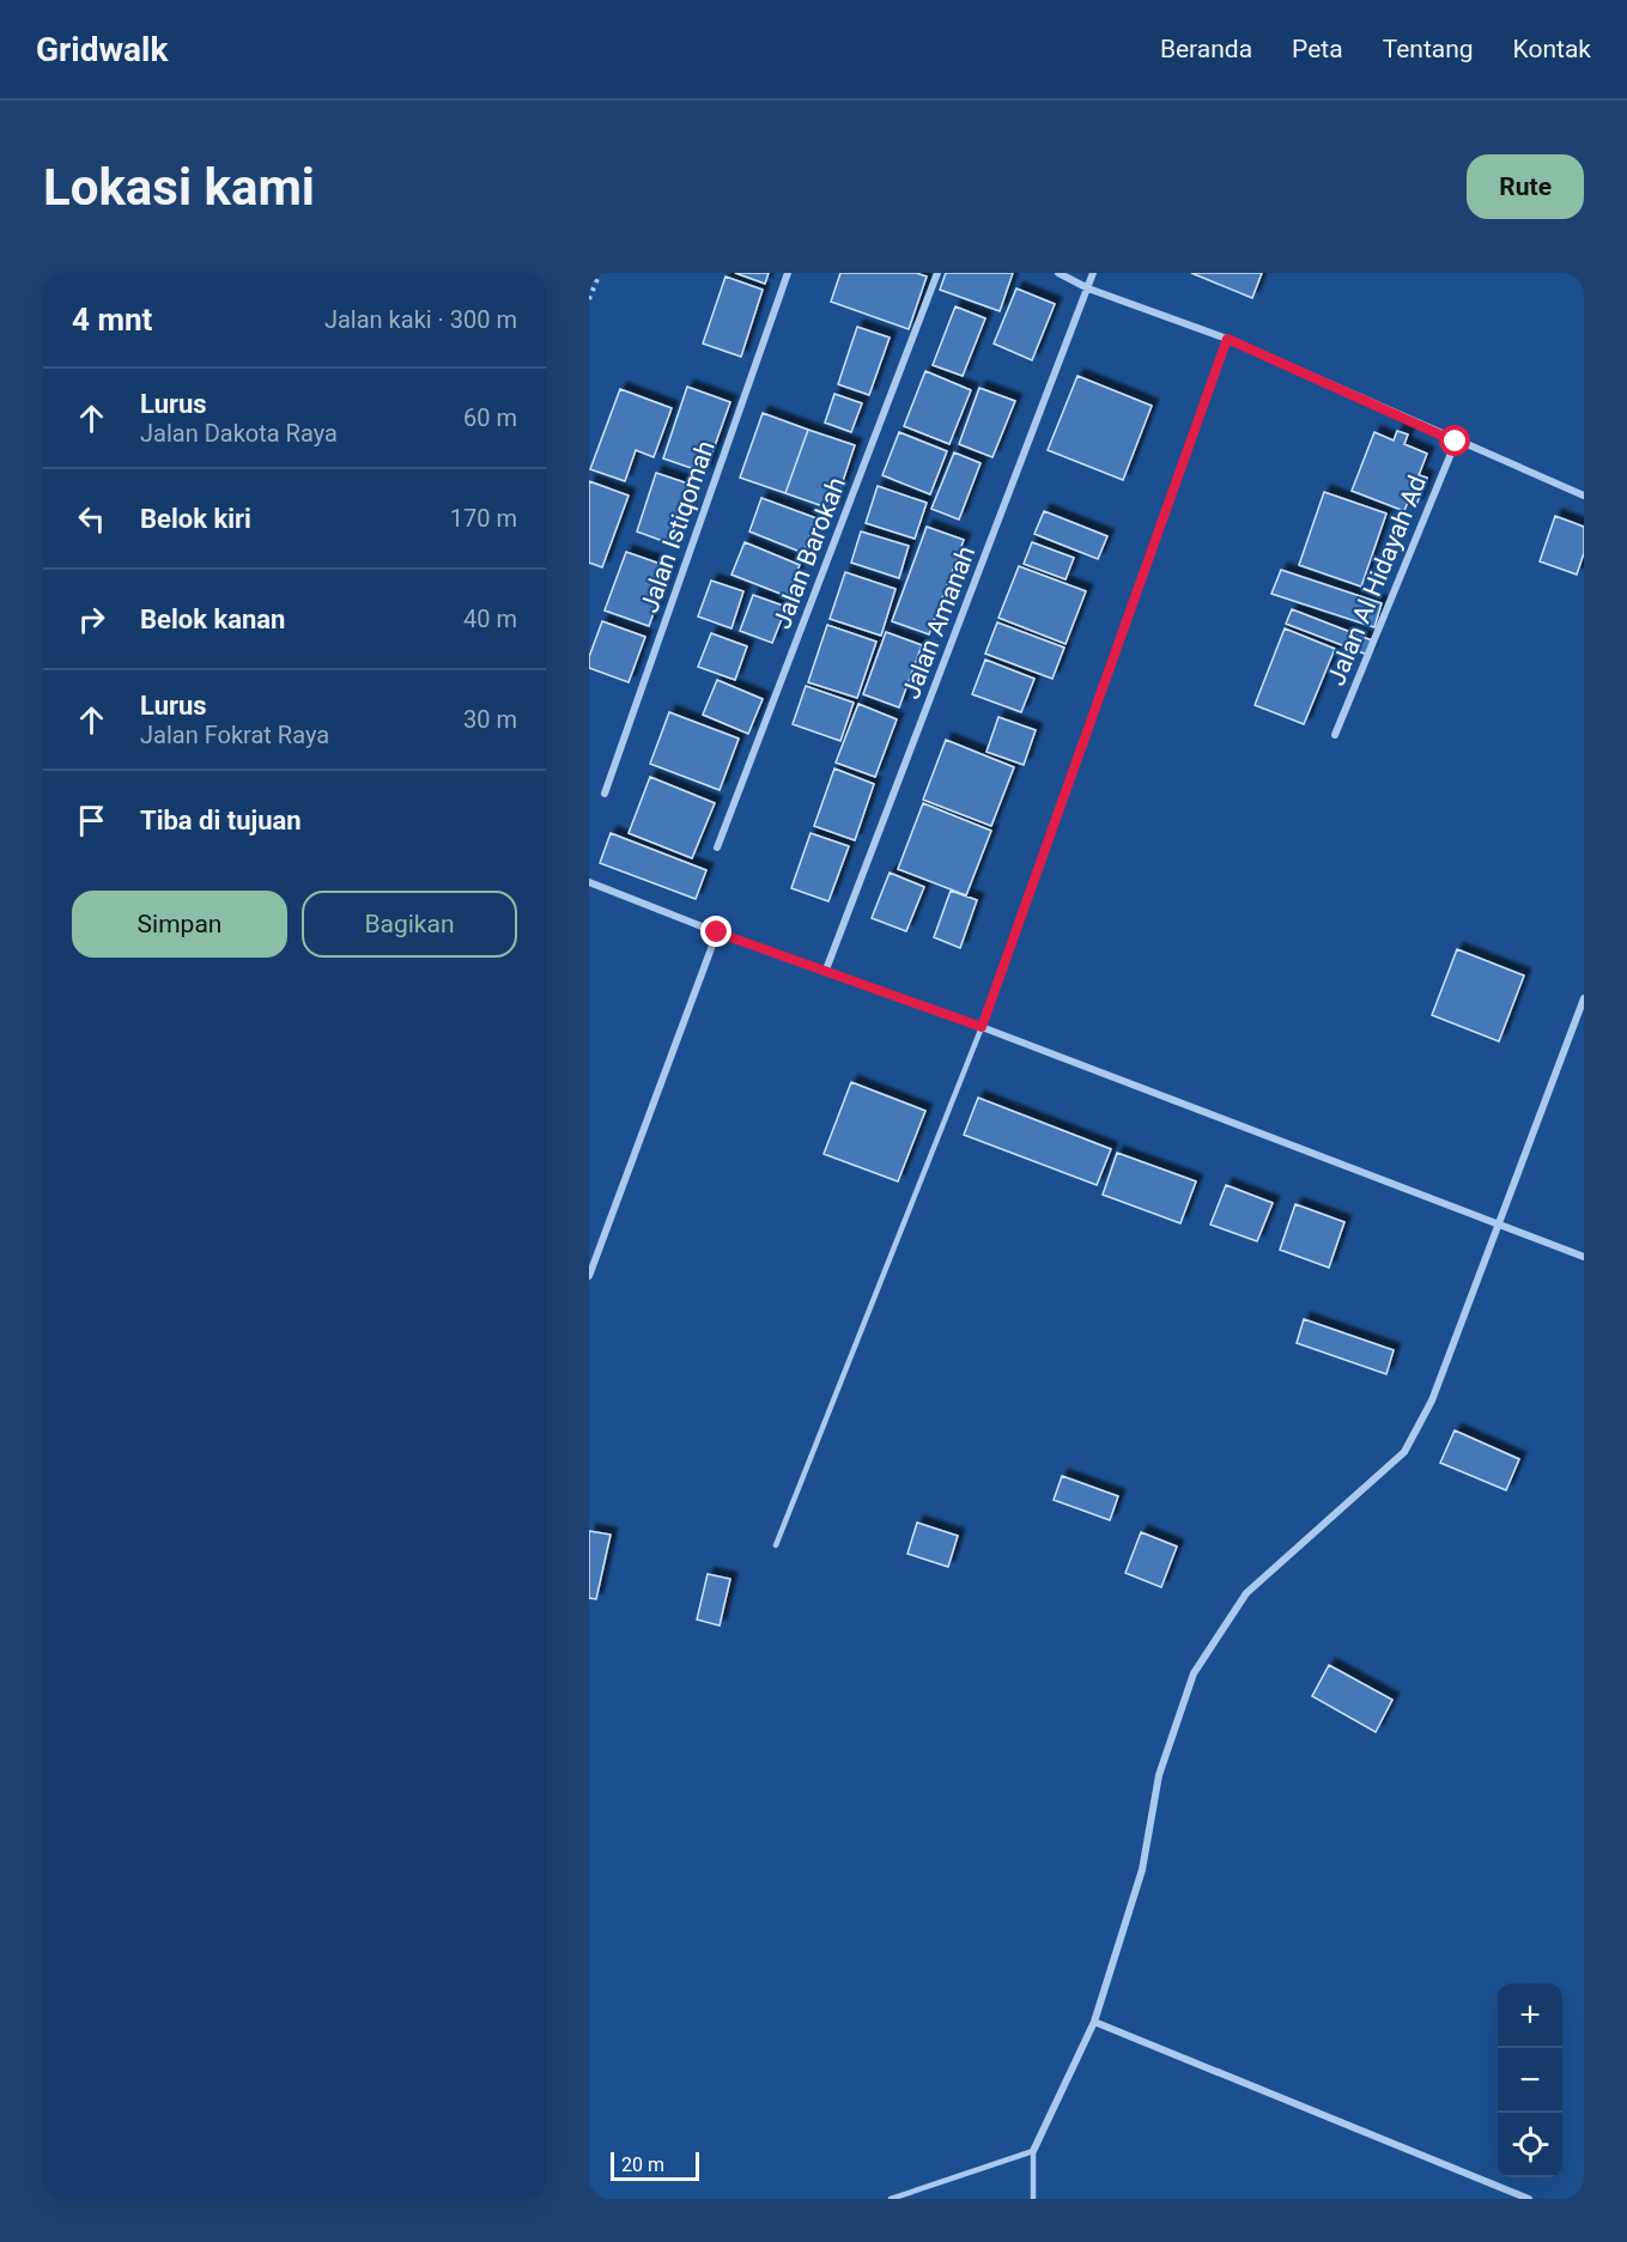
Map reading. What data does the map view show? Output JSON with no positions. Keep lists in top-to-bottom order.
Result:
{
  "streets": {
    "street": [
      "Jalan Istiqomah",
      "Jalan Barokah",
      "Jalan Al Hidayah Ad",
      "Jalan Amanah"
    ]
  },
  "scale_bar": "20 m",
  "page": {
    "header": "Gridwalk",
    "nav": [
      "Beranda",
      "Peta",
      "Tentang",
      "Kontak"
    ],
    "buttons": [
      "Rute",
      ["Simpan", "Bagikan"]
    ],
    "title": "Lokasi kami",
    "heading": ["4 mnt", "Jalan kaki · 300 m"],
    "list": [
      ["Lurus", "Jalan Dakota Raya", "60 m"],
      ["Belok kiri", "170 m"],
      ["Belok kanan", "40 m"],
      ["Lurus", "Jalan Fokrat Raya", "30 m"],
      "Tiba di tujuan"
    ],
    "map_buttons": ["+", "−"],
    "scale": "20 m"
  }
}
